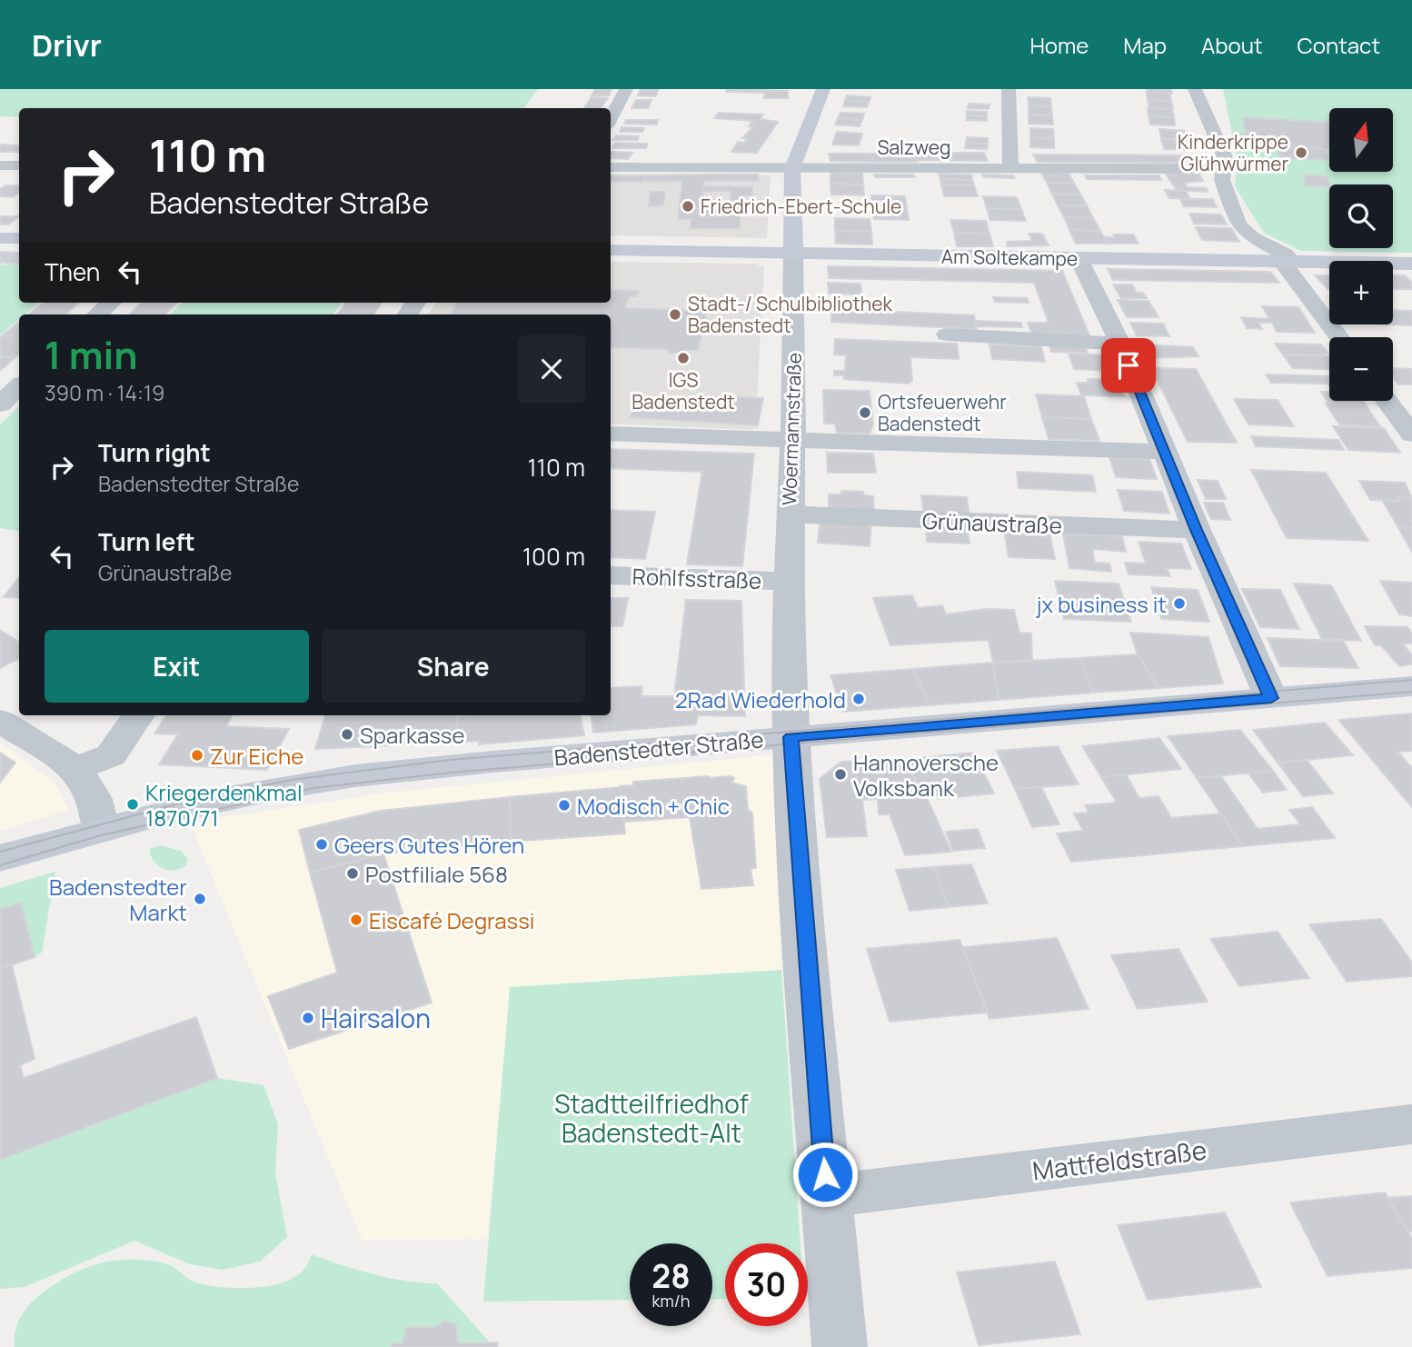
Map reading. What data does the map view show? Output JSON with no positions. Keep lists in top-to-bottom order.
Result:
{
  "streets": {
    "street": [
      "Salzweg",
      "Am Soltekampe",
      "Woermannstraße",
      "Grünaustraße",
      "Rohlfsstraße",
      "Badenstedter Straße",
      "Mattfeldstraße"
    ]
  },
  "crossings": [
    ["Salzweg", "Woermannstraße"],
    ["Am Soltekampe", "Woermannstraße"],
    ["Woermannstraße", "Grünaustraße"],
    ["Woermannstraße", "Rohlfsstraße"],
    ["Woermannstraße", "Badenstedter Straße"],
    ["Woermannstraße", "Mattfeldstraße"]
  ],
  "parks": ["Stadtteilfriedhof Badenstedt-Alt"],
  "places": [
    "Kinderkrippe Glühwürmer",
    "Friedrich-Ebert-Schule",
    "Stadt-/ Schulbibliothek Badenstedt",
    "IGS Badenstedt",
    "Ortsfeuerwehr Badenstedt",
    "jx business it",
    "2Rad Wiederhold",
    "Sparkasse",
    "Zur Eiche",
    "Hannoversche Volksbank",
    "Kriegerdenkmal 1870/71",
    "Modisch + Chic",
    "Geers Gutes Hören",
    "Postfiliale 568",
    "Badenstedter Markt",
    "Eiscafé Degrassi",
    "Hairsalon"
  ],
  "north": "top",
  "page": {
    "header": "Drivr",
    "nav": [
      "Home",
      "Map",
      "About",
      "Contact"
    ],
    "map_buttons": ["+", "−"],
    "turn": ["110 m", "Badenstedter Straße"],
    "then": "Then",
    "heading": ["1 min", "390 m · 14:19"],
    "list": [
      {
        "name": "Turn right",
        "note": "Badenstedter Straße",
        "value": "110 m"
      },
      {
        "name": "Turn left",
        "note": "Grünaustraße",
        "value": "100 m"
      }
    ],
    "buttons": ["Exit", "Share"],
    "speed": "28 km/h",
    "limit": "30"
  }
}
